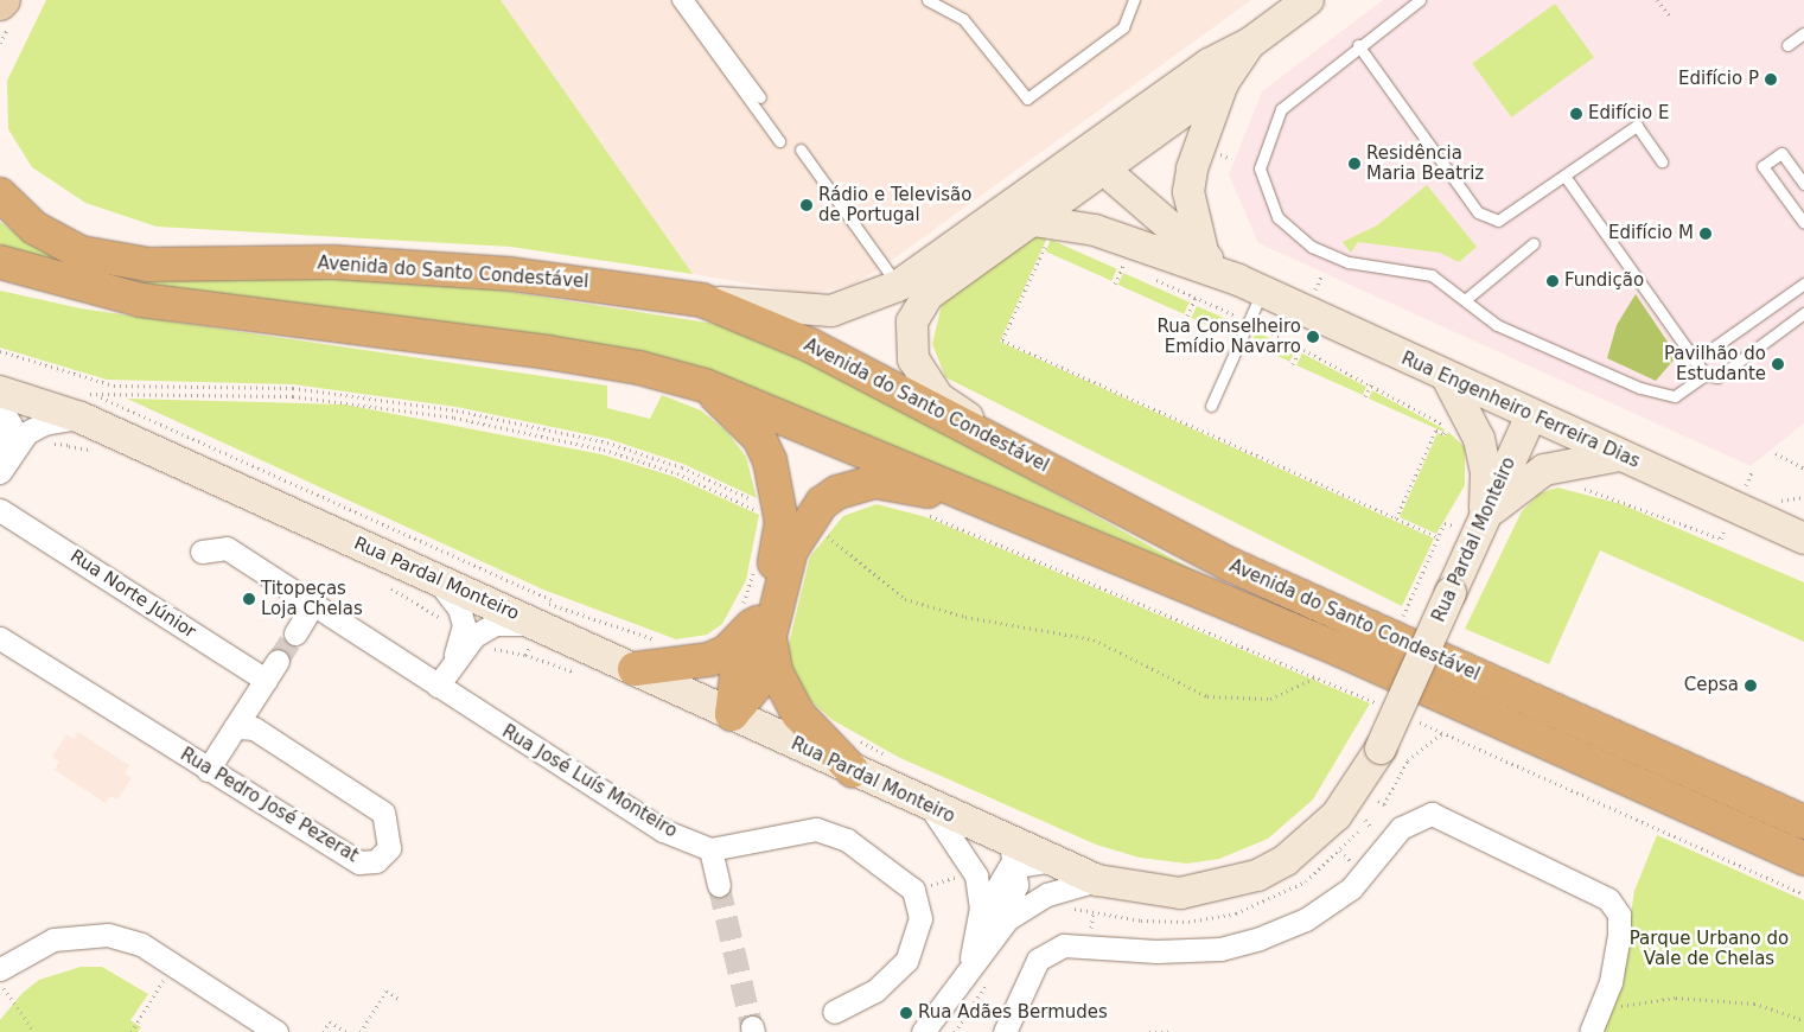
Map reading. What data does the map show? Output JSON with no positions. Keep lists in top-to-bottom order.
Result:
{
  "streets": {
    "highway": ["Avenida do Santo Condestável"],
    "street": [
      "Rua Engenheiro Ferreira Dias",
      "Rua Pardal Monteiro",
      "Rua Norte Júnior",
      "Rua José Luís Monteiro",
      "Rua Pedro José Pezerat"
    ]
  },
  "crossings": [
    ["Rua Engenheiro Ferreira Dias", "Rua Pardal Monteiro"]
  ],
  "parks": ["Parque Urbano do Vale de Chelas"],
  "places": [
    "Edifício P",
    "Edifício E",
    "Residência Maria Beatriz",
    "Rádio e Televisão de Portugal",
    "Edifício M",
    "Fundição",
    "Rua Conselheiro Emídio Navarro",
    "Pavilhão do Estudante",
    "Titopeças Loja Chelas",
    "Cepsa",
    "Rua Adães Bermudes"
  ]
}
